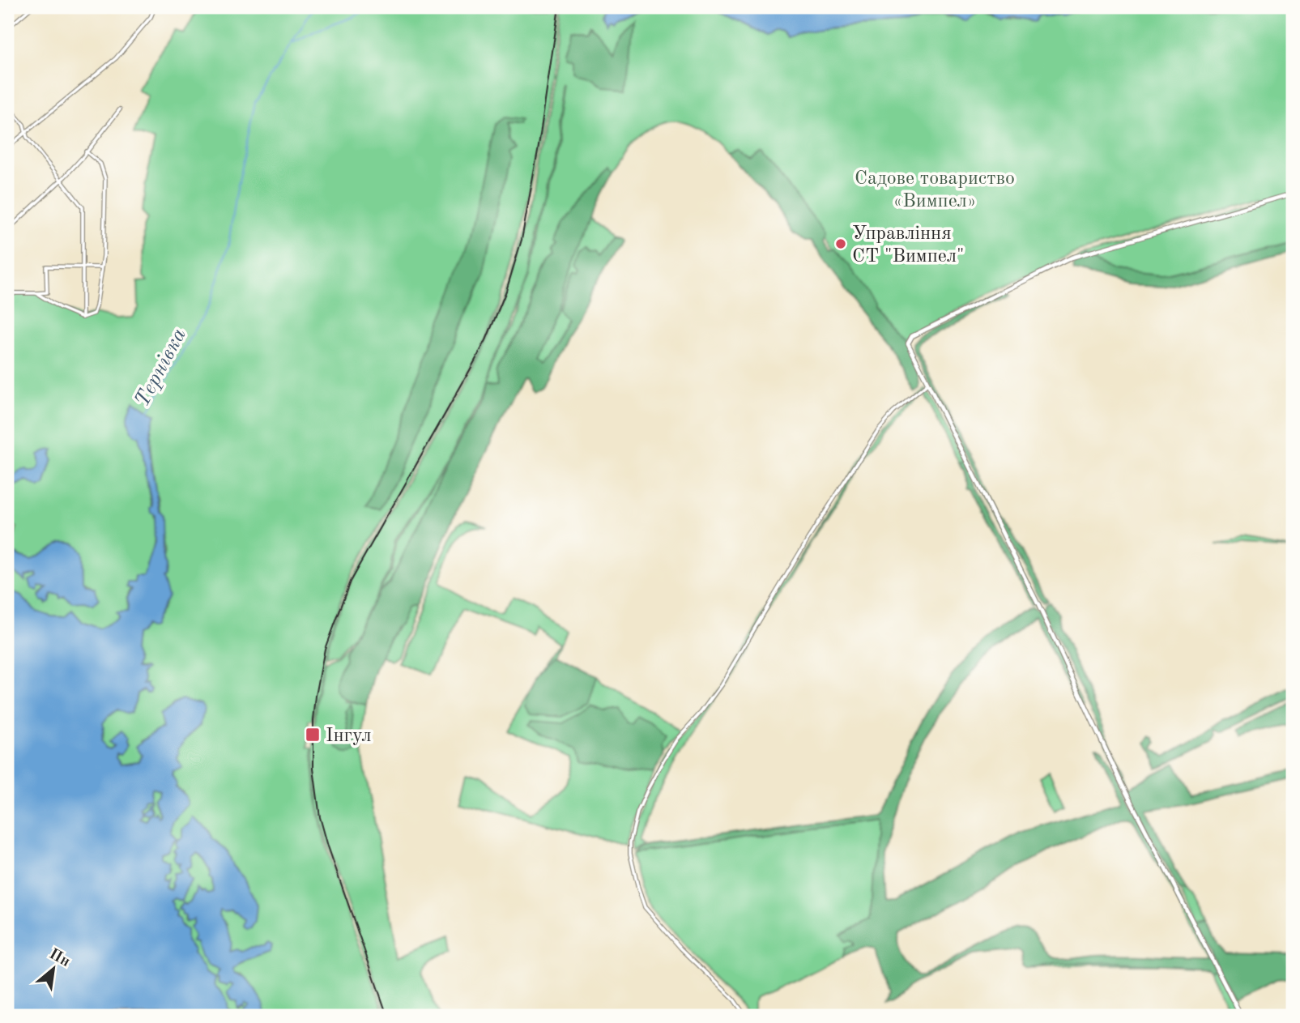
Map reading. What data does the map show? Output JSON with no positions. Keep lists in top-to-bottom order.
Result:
{
  "water": ["Тернівка"],
  "parks": ["Садове товариство «Вимпел»"],
  "places": {
    "other": ["Управління СТ \"Вимпел\""],
    "transit": ["Інгул"]
  },
  "north": "top right"
}
